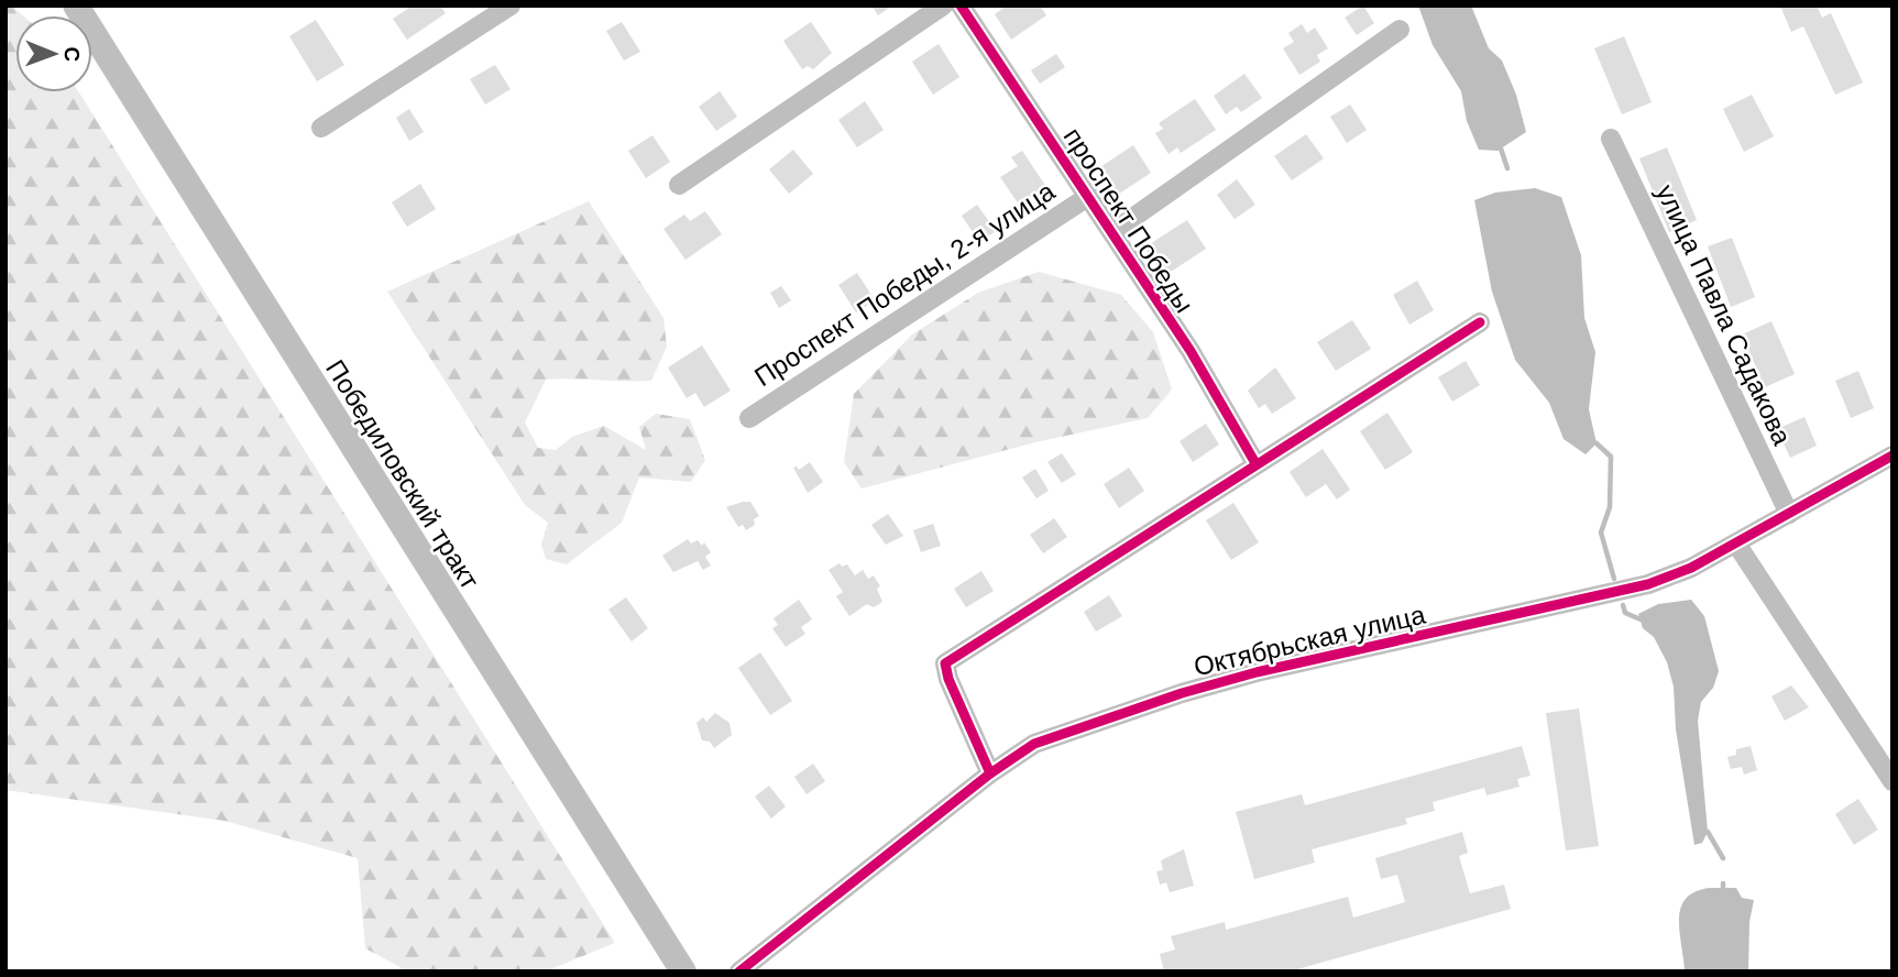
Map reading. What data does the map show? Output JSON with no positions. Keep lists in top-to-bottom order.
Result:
{
  "streets": {
    "main road": ["Победиловский тракт"],
    "street": [
      "проспект Победы",
      "Проспект Победы, 2-я улица",
      "улица Павла Садакова",
      "Октябрьская улица"
    ]
  },
  "crossings": [
    ["проспект Победы", "Проспект Победы, 2-я улица"],
    ["улица Павла Садакова", "Октябрьская улица"]
  ],
  "north": "right"
}
